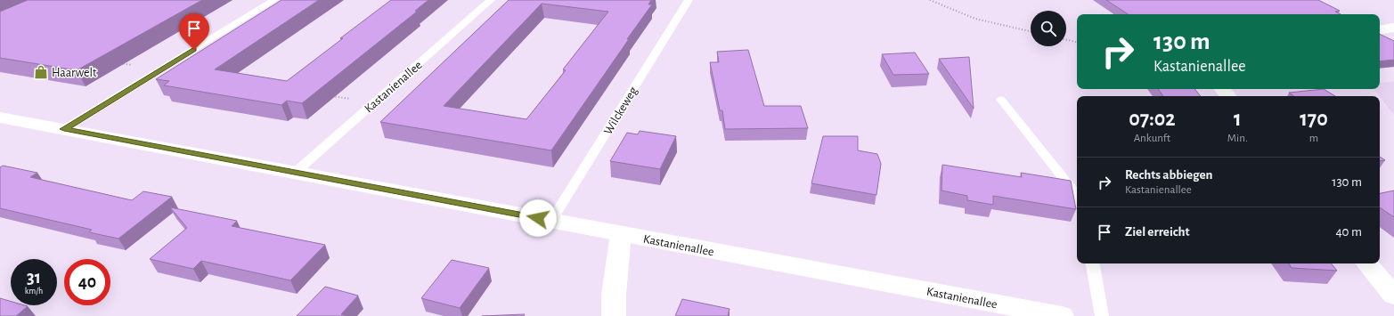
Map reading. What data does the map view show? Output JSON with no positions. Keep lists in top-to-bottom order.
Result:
{
  "streets": {
    "street": ["Kastanienallee"],
    "lane": ["Wilckeweg"]
  },
  "crossings": [
    ["Kastanienallee", "Wilckeweg"]
  ],
  "places": {
    "shop": ["Haarwelt"]
  },
  "page": {
    "turn": ["130 m", "Kastanienallee"],
    "eta": [
      "07:02",
      "Ankunft",
      "1",
      "Min.",
      "170",
      "m"
    ],
    "list": [
      {
        "name": "Rechts abbiegen",
        "note": "Kastanienallee",
        "value": "130 m"
      },
      {
        "name": "Ziel erreicht",
        "value": "40 m"
      }
    ],
    "speed": "31 km/h",
    "limit": "40"
  }
}
